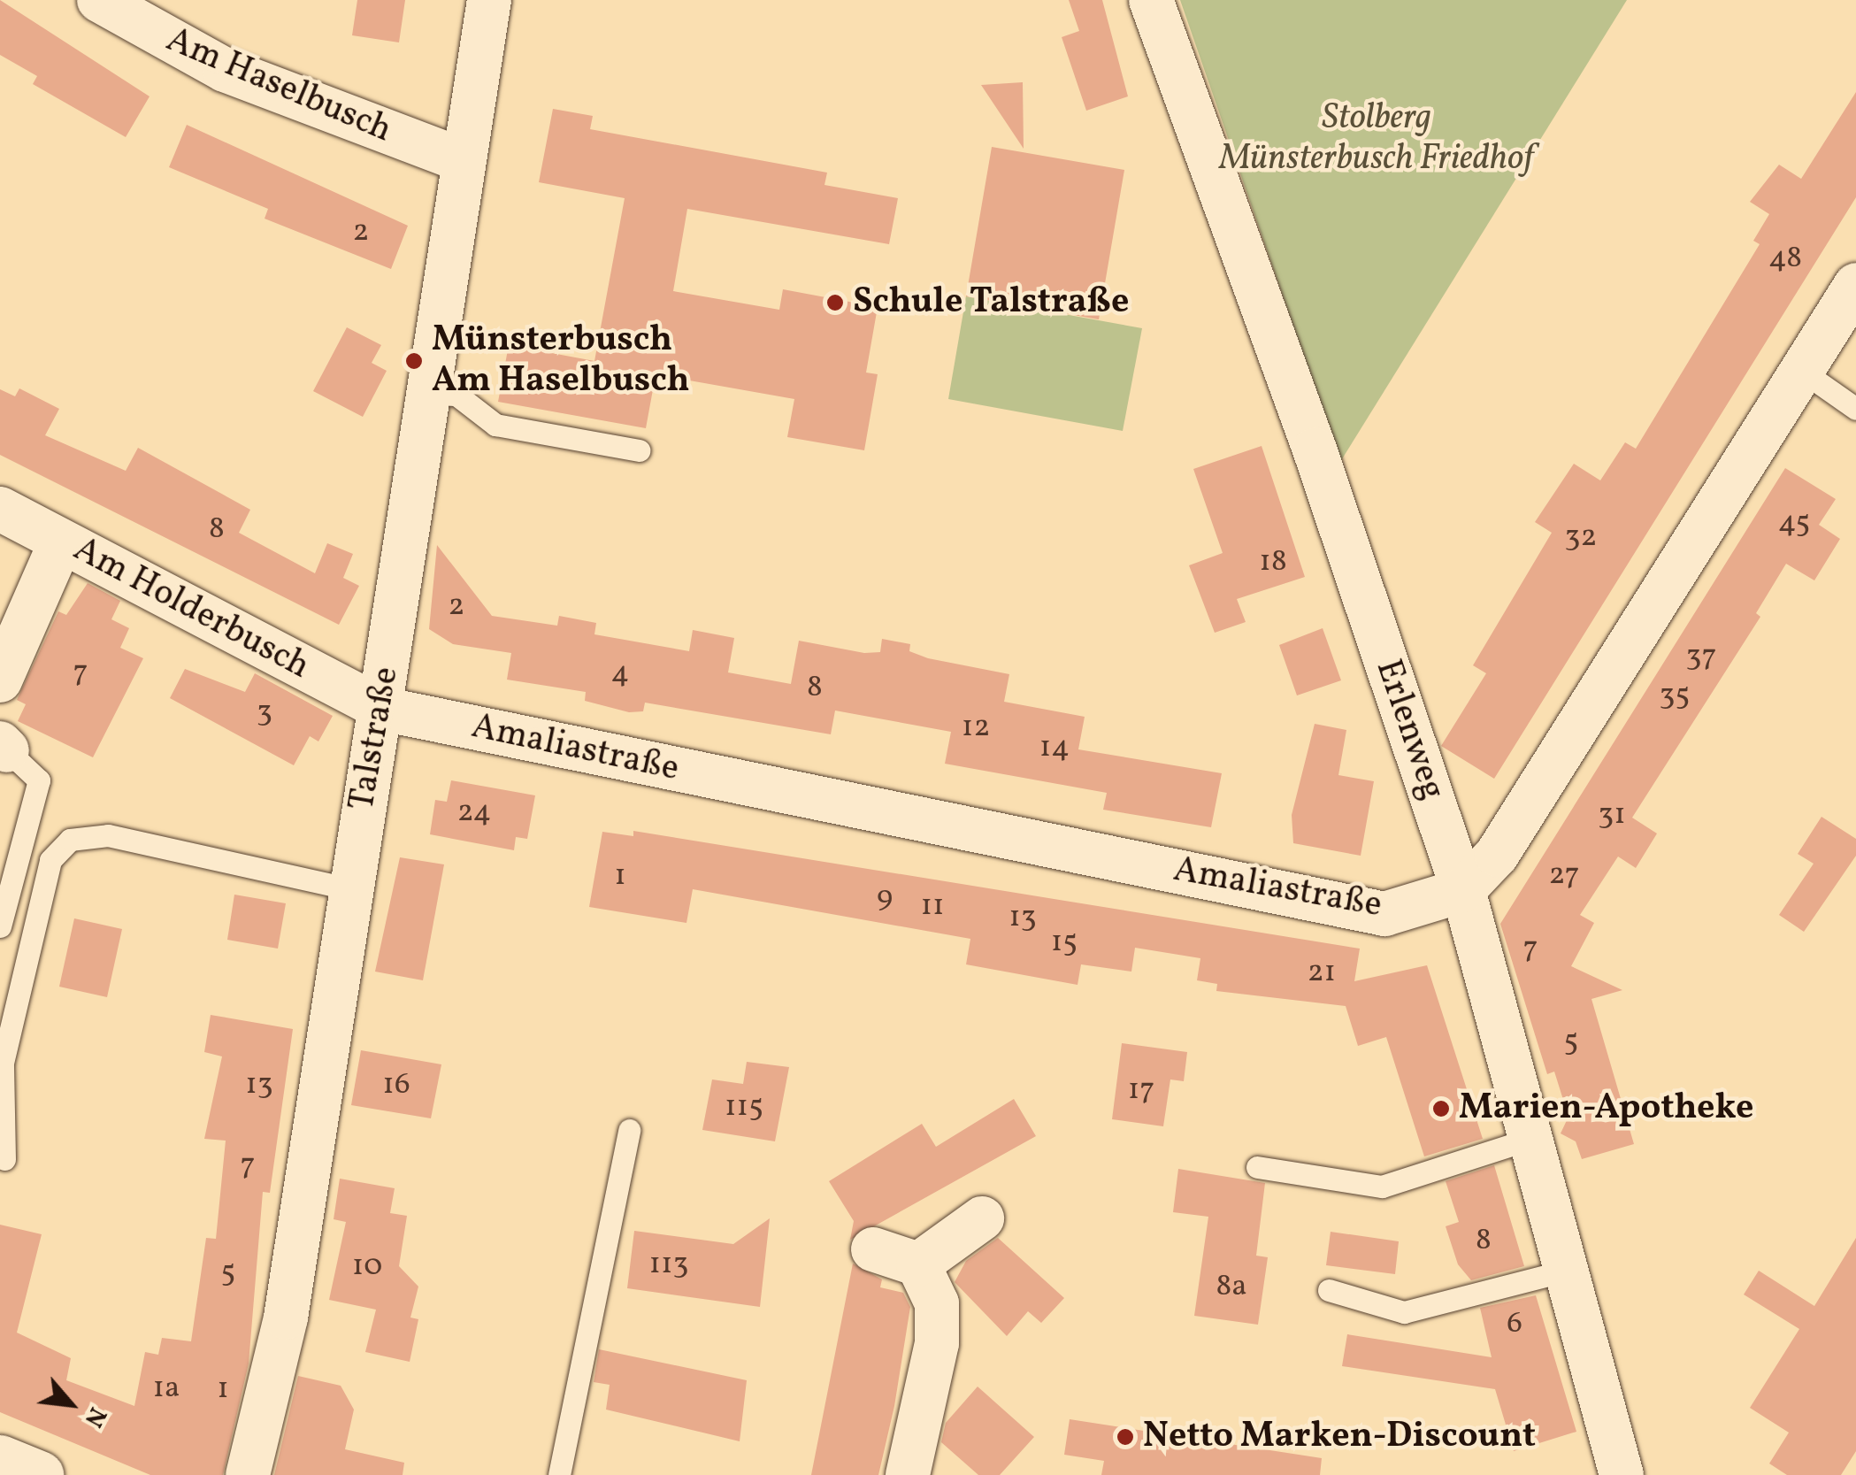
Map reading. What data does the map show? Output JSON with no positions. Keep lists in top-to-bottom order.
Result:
{
  "streets": {
    "street": [
      "Am Haselbusch",
      "Am Holderbusch",
      "Erlenweg",
      "Talstraße",
      "Amaliastraße"
    ]
  },
  "crossings": [
    ["Am Haselbusch", "Talstraße"],
    ["Am Holderbusch", "Talstraße"],
    ["Am Holderbusch", "Amaliastraße"],
    ["Erlenweg", "Amaliastraße"],
    ["Talstraße", "Amaliastraße"]
  ],
  "parks": ["Stolberg Münsterbusch Friedhof"],
  "places": [
    "Schule Talstraße",
    "Münsterbusch Am Haselbusch",
    "Marien-Apotheke",
    "Netto Marken-Discount"
  ],
  "house_numbers": [
    "2",
    "48",
    "45",
    "8",
    "32",
    "18",
    "2",
    "37",
    "7",
    "4",
    "8",
    "35",
    "3",
    "12",
    "14",
    "24",
    "31",
    "27",
    "1",
    "9",
    "11",
    "13",
    "15",
    "7",
    "21",
    "5",
    "13",
    "16",
    "17",
    "115",
    "7",
    "8",
    "113",
    "10",
    "5",
    "8a",
    "6",
    "1a",
    "1"
  ],
  "north": "bottom right"
}
